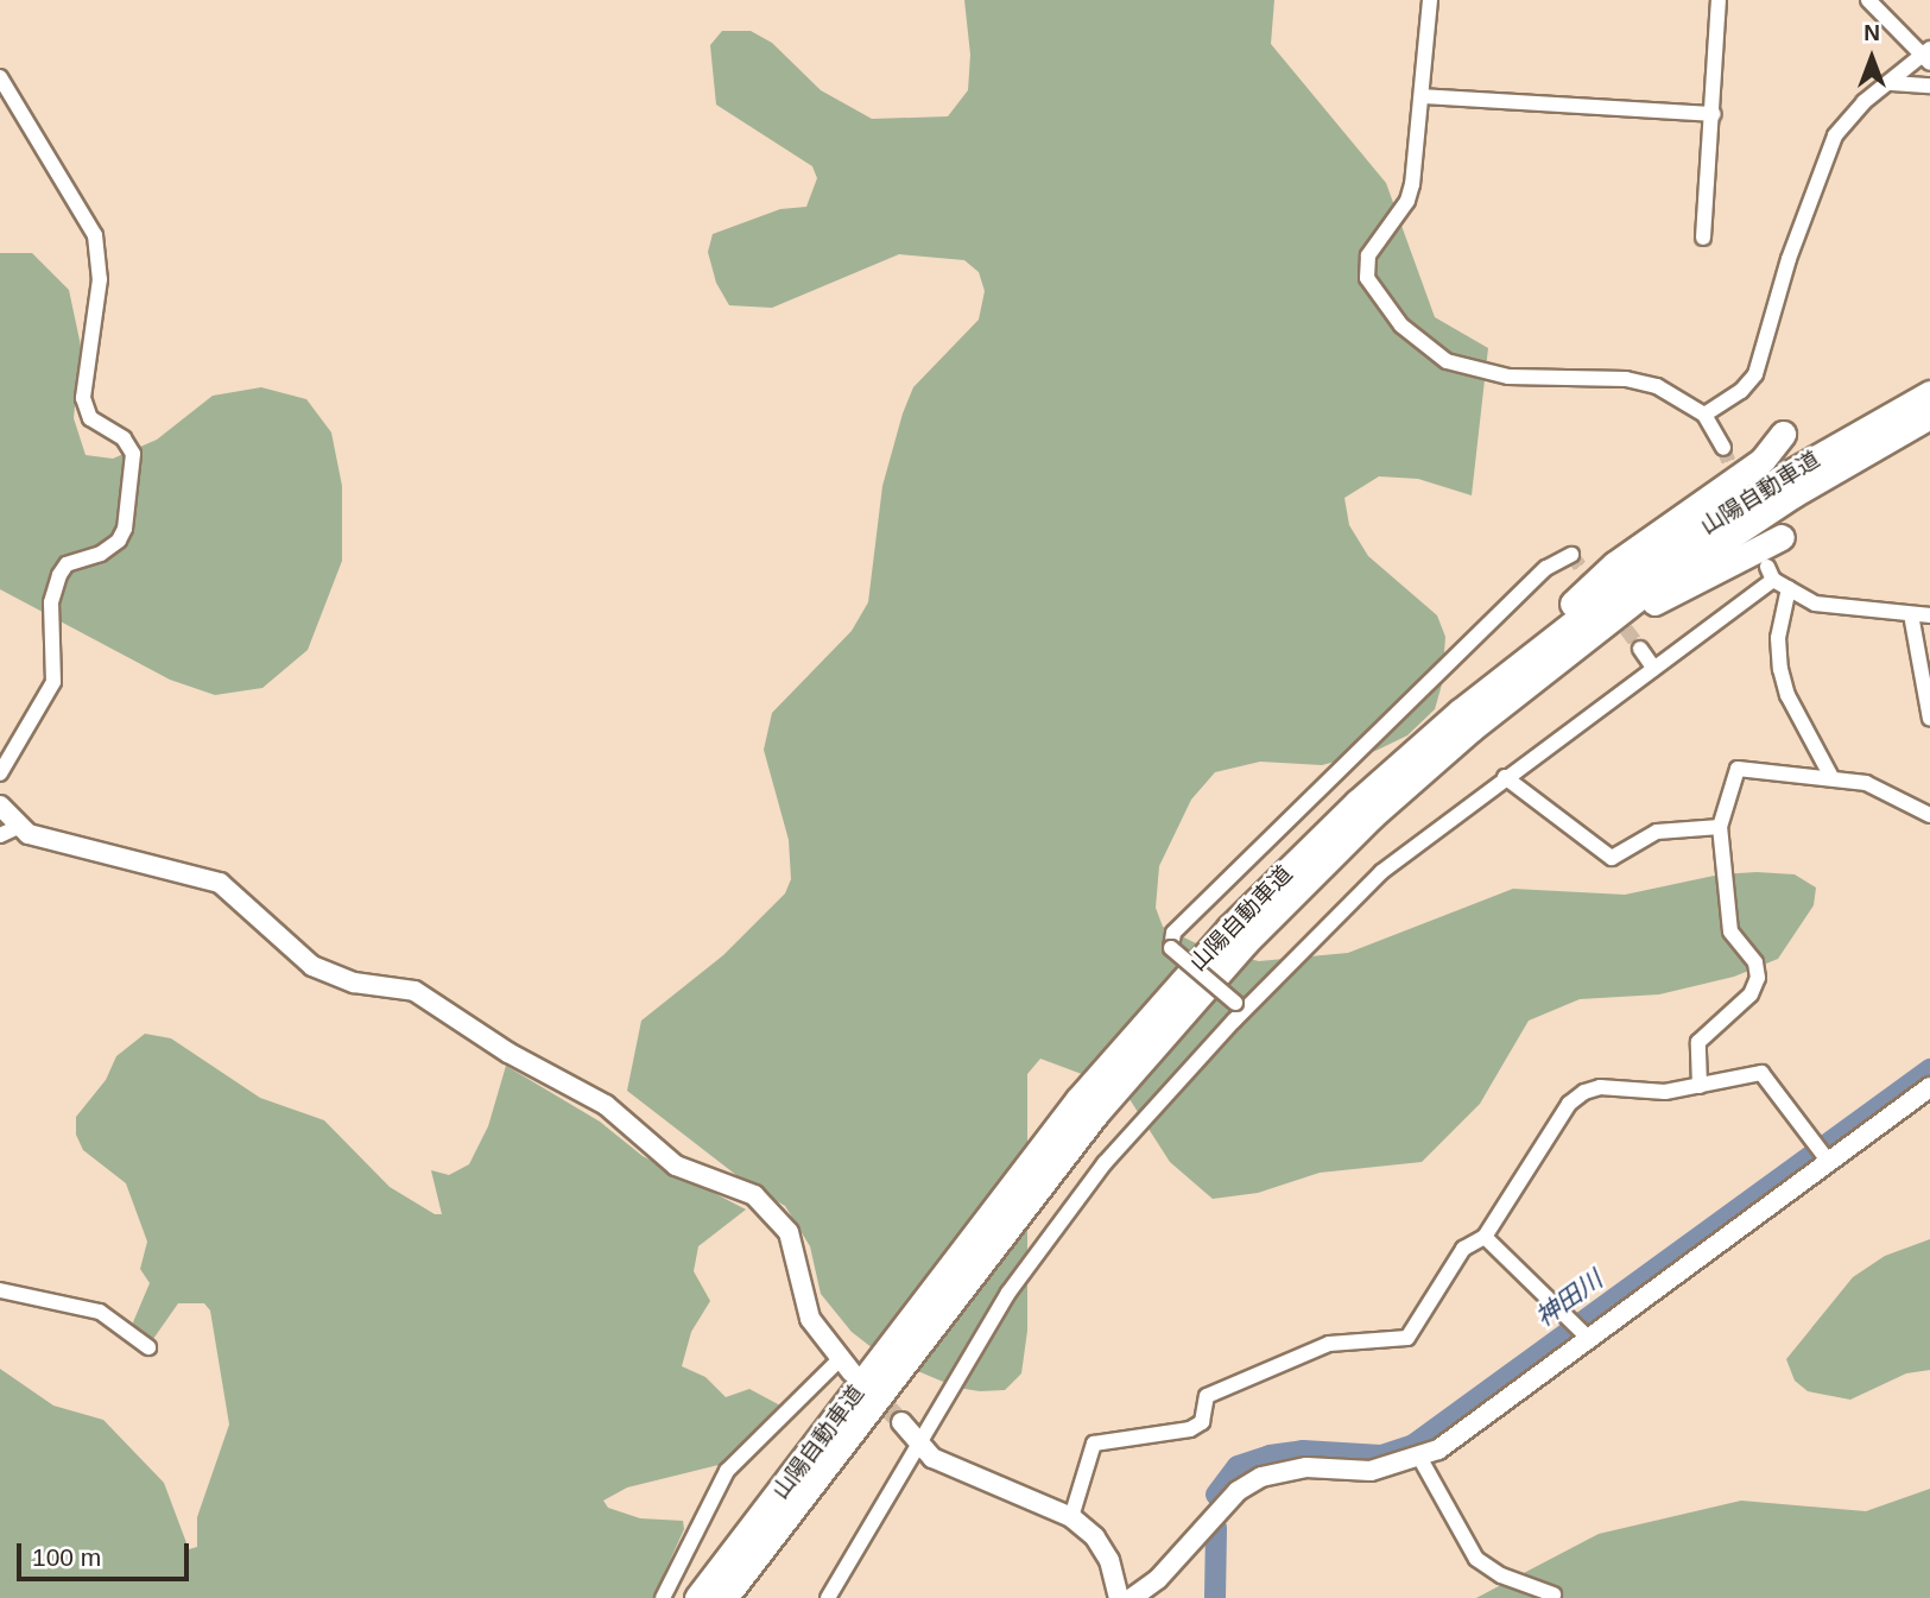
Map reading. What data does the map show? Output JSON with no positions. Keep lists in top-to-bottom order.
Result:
{
  "streets": {
    "highway": ["山陽自動車道"]
  },
  "water": ["神田川"],
  "scale_bar": "100 m",
  "north": "top"
}
